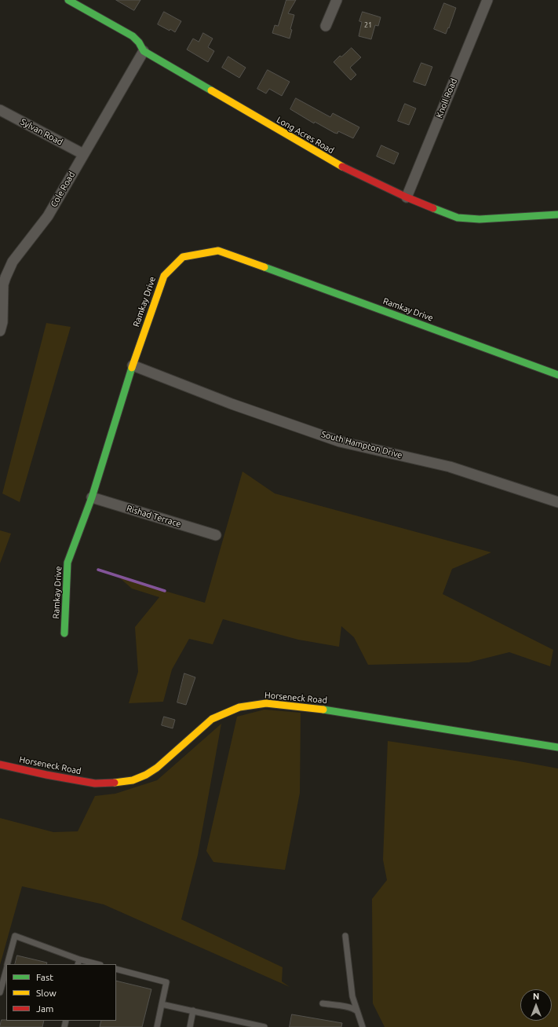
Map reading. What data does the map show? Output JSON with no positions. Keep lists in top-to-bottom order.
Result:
{
  "streets": {
    "street": [
      "Knoll Road",
      "Sylvan Road",
      "Long Acres Road",
      "Cole Road",
      "Ramkay Drive",
      "South Hampton Drive",
      "Rishad Terrace",
      "Horseneck Road"
    ]
  },
  "crossings": [
    ["Knoll Road", "Long Acres Road"],
    ["Sylvan Road", "Cole Road"],
    ["Long Acres Road", "Cole Road"],
    ["Ramkay Drive", "South Hampton Drive"],
    ["Ramkay Drive", "Rishad Terrace"]
  ],
  "house_numbers": ["21"],
  "legend": ["Fast", "Slow", "Jam"],
  "north": "top"
}
